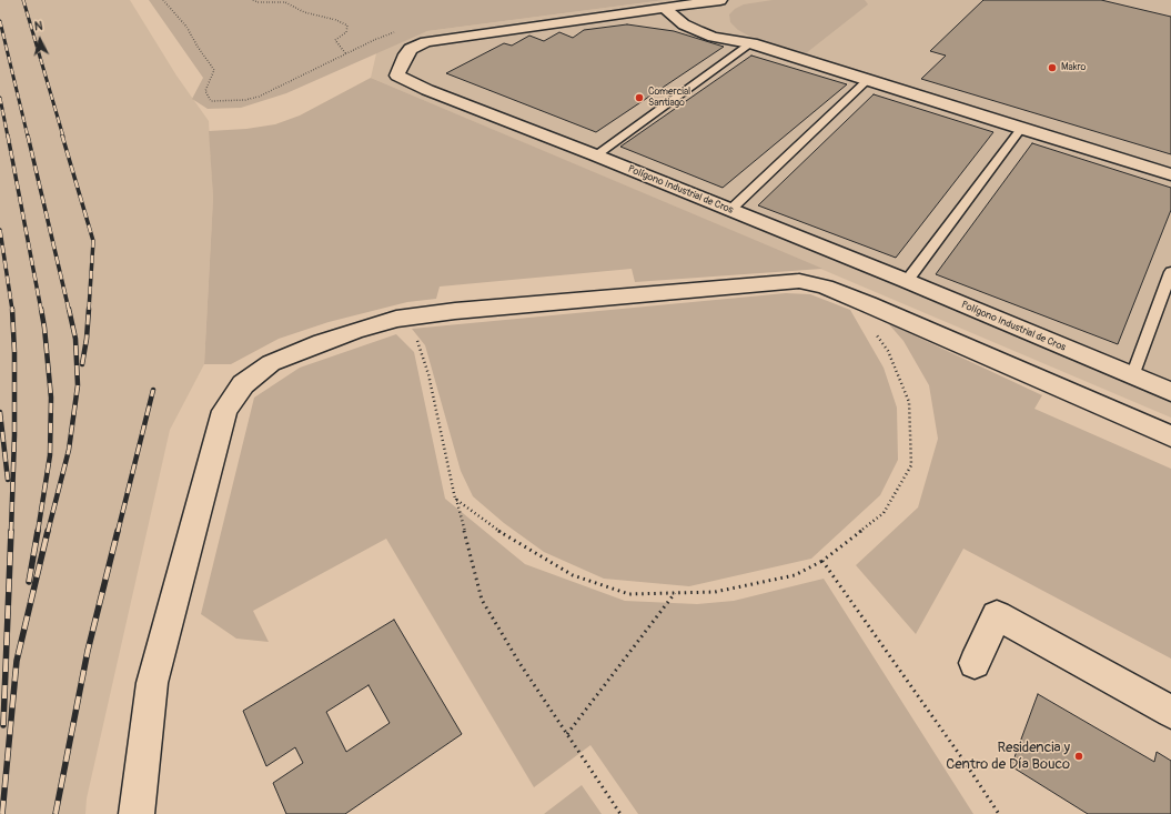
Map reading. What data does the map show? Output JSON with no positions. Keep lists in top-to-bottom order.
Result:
{
  "streets": {
    "street": ["Polígono Industrial de Cros"]
  },
  "places": ["Makro", "Comercial Santiago", "Residencia y Centro de Día Bouco"],
  "north": "top"
}
